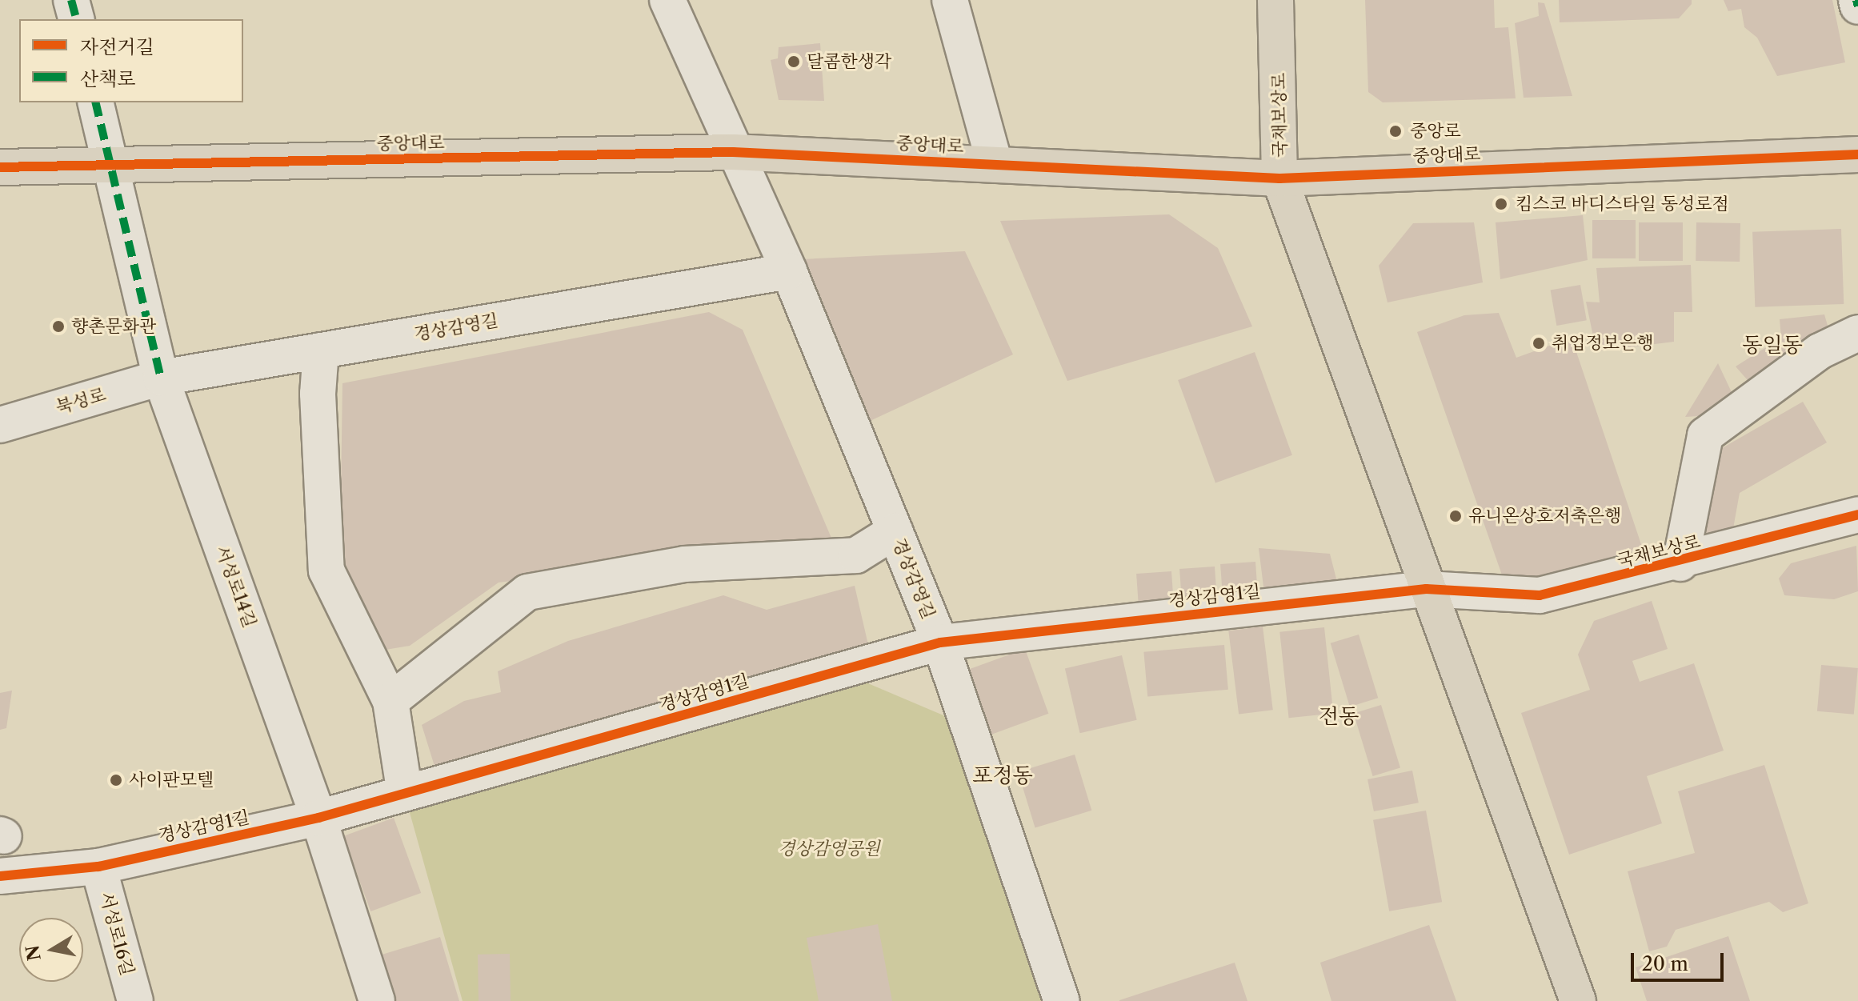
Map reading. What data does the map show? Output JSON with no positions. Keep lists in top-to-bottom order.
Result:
{
  "streets": {
    "main road": ["국채보상로", "중앙대로"],
    "street": [
      "경상감영길",
      "북성로",
      "서성로14길",
      "경상감영1길",
      "서성로16길"
    ]
  },
  "crossings": [
    ["국채보상로", "중앙대로"],
    ["국채보상로", "경상감영1길"],
    ["중앙대로", "경상감영길"],
    ["중앙대로", "서성로14길"],
    ["경상감영길", "북성로"],
    ["경상감영길", "서성로14길"],
    ["경상감영길", "경상감영1길"],
    ["북성로", "서성로14길"],
    ["서성로14길", "경상감영1길"],
    ["경상감영1길", "서성로16길"]
  ],
  "districts": ["동일동", "전동", "포정동"],
  "parks": ["경상감영공원"],
  "places": [
    "달콤한생각",
    "중앙로",
    "킴스코 바디스타일 동성로점",
    "향촌문화관",
    "취업정보은행",
    "유니온상호저축은행",
    "사이판모텔"
  ],
  "legend": ["자전거길", "산책로"],
  "scale_bar": "20 m",
  "north": "left"
}
